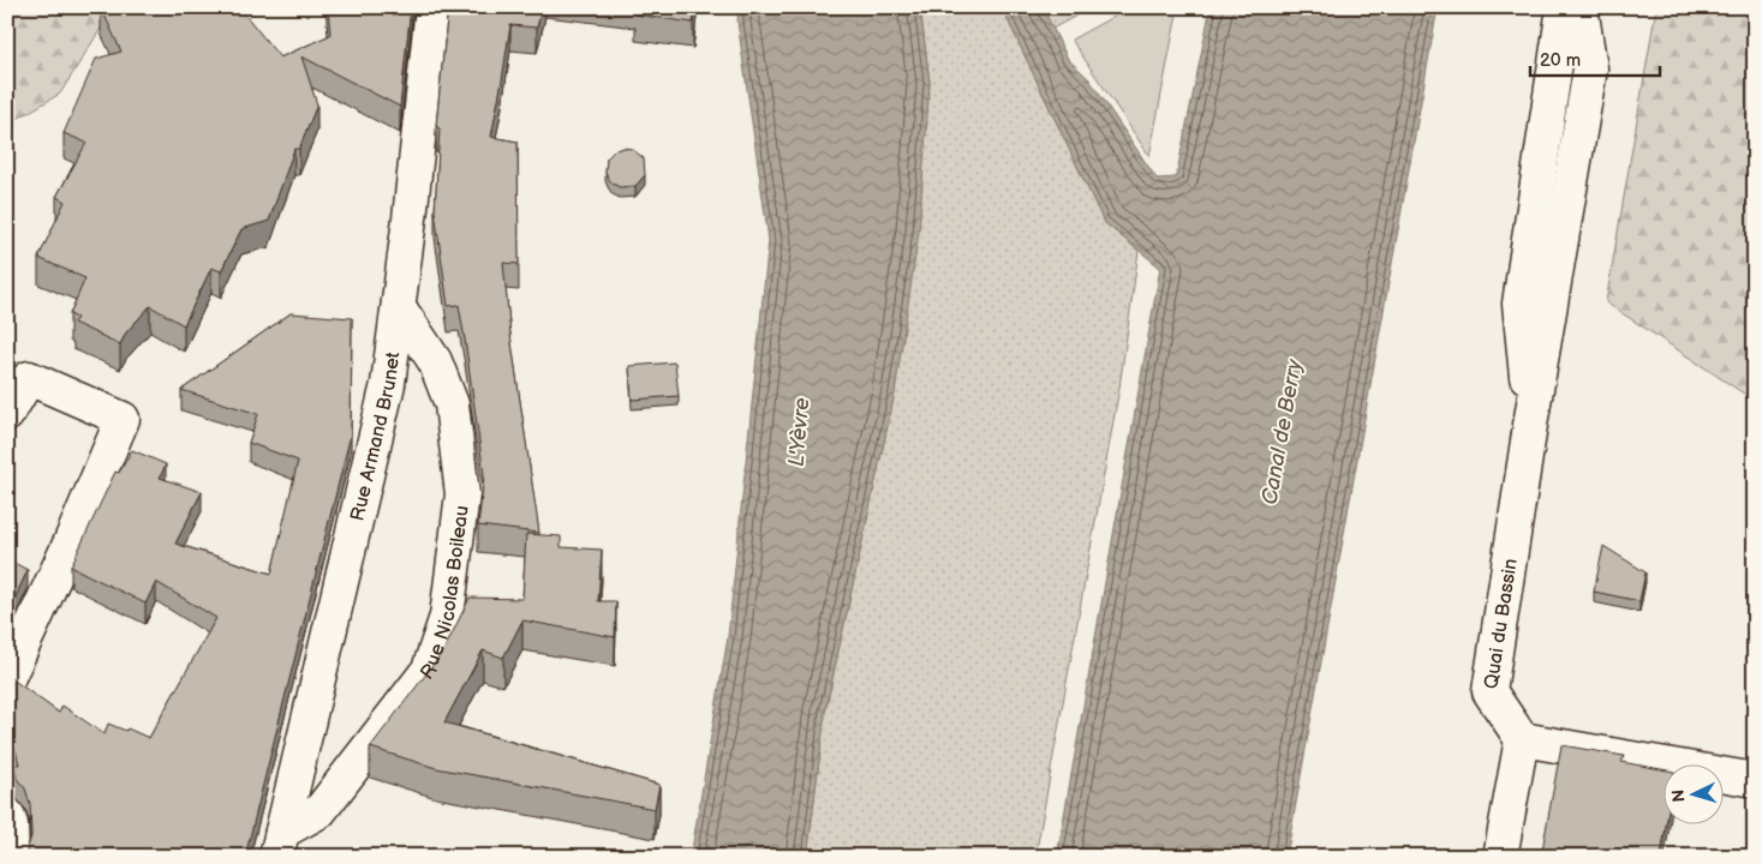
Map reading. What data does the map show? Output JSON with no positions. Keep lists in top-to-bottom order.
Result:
{
  "streets": {
    "street": ["Rue Armand Brunet", "Rue Nicolas Boileau", "Quai du Bassin"]
  },
  "crossings": [
    ["Rue Armand Brunet", "Rue Nicolas Boileau"]
  ],
  "water": ["L'Yèvre", "Canal de Berry"],
  "scale_bar": "20 m",
  "north": "left"
}
